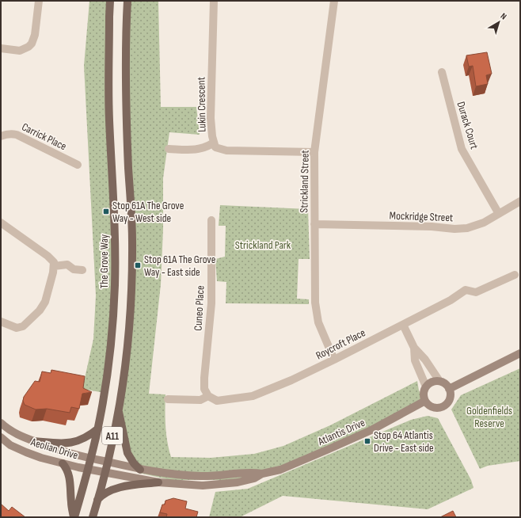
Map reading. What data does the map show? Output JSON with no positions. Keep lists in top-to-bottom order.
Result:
{
  "streets": {
    "main road": ["The Grove Way", "A11"],
    "street": [
      "Lukin Crescent",
      "Durack Court",
      "Carrick Place",
      "Strickland Street",
      "Mockridge Street",
      "Cuneo Place",
      "Roycroft Place",
      "Atlantis Drive",
      "Aeolian Drive"
    ]
  },
  "crossings": [
    ["Lukin Crescent", "Strickland Street"],
    ["Durack Court", "Mockridge Street"],
    ["Strickland Street", "Mockridge Street"],
    ["Strickland Street", "Roycroft Place"],
    ["The Grove Way", "Atlantis Drive"],
    ["The Grove Way", "Aeolian Drive"],
    ["Cuneo Place", "Roycroft Place"],
    ["Atlantis Drive", "A11"],
    ["Atlantis Drive", "Aeolian Drive"],
    ["A11", "Aeolian Drive"]
  ],
  "parks": ["Strickland Park", "Goldenfields Reserve"],
  "places": {
    "transit": ["Stop 61A The Grove Way - West side", "Stop 61A The Grove Way - East side", "Stop 64 Atlantis Drive - East side"]
  },
  "north": "top right"
}
